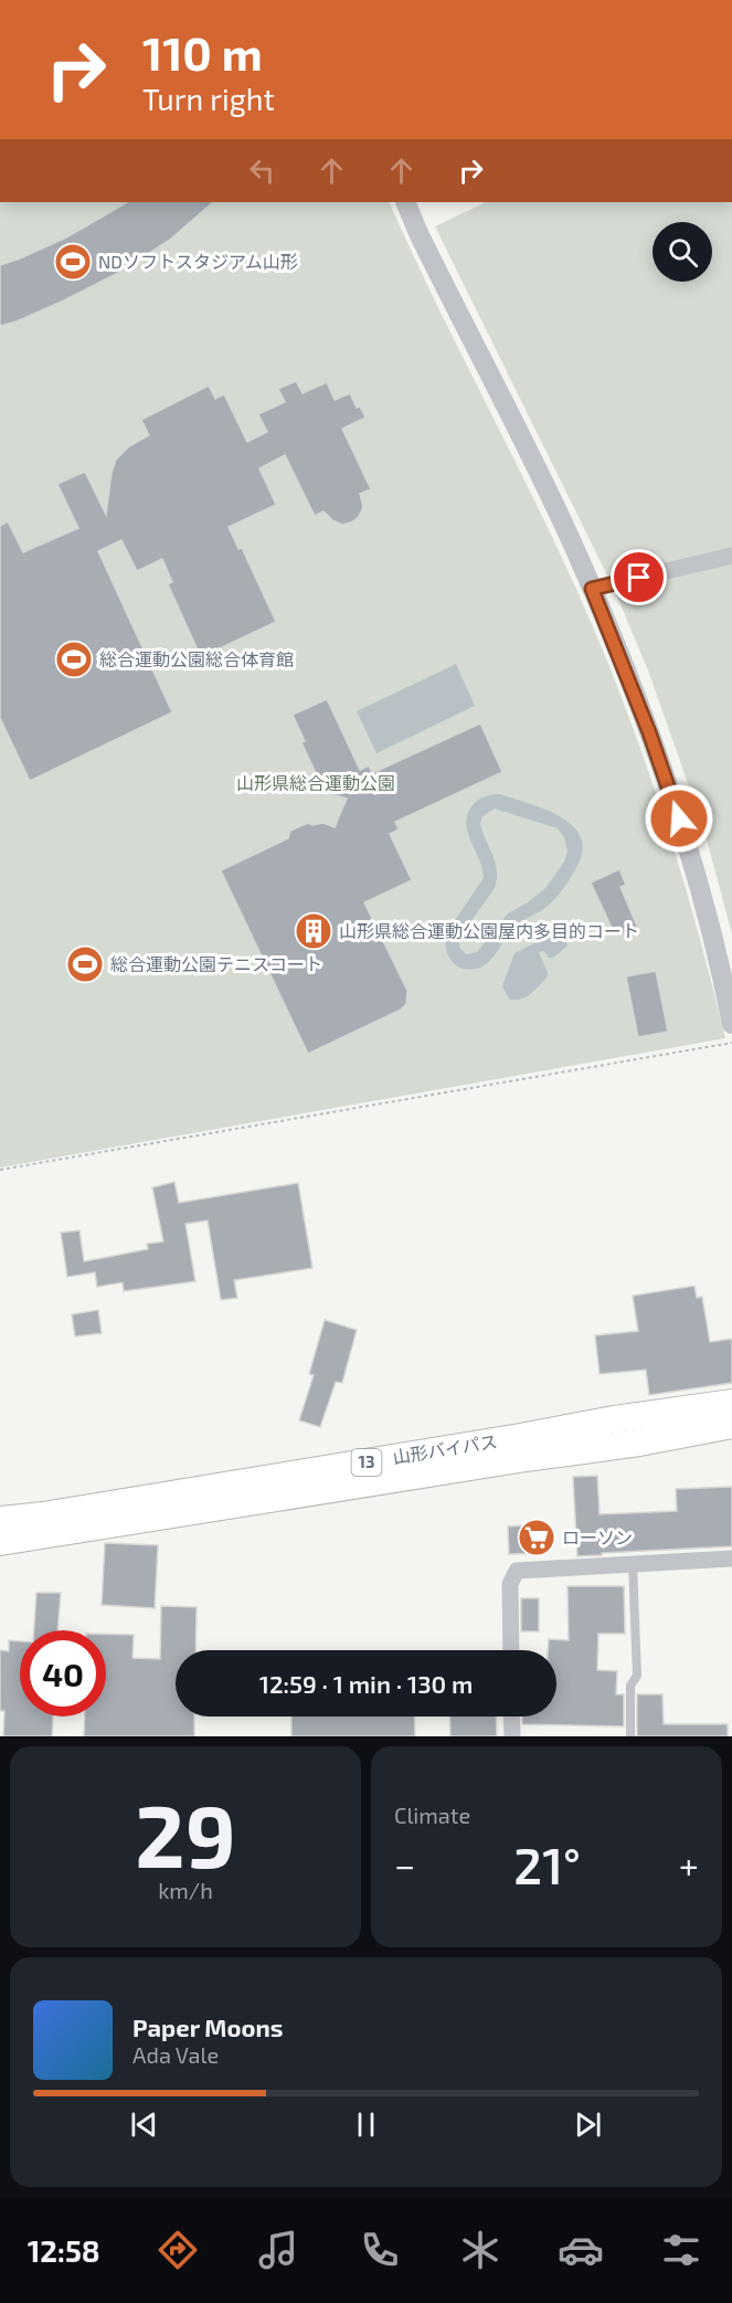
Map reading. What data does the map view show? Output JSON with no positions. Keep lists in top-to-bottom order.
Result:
{
  "streets": {
    "highway": ["山形バイパス", "13"]
  },
  "parks": ["山形県総合運動公園"],
  "places": {
    "sports": ["NDソフトスタジアム山形", "総合運動公園総合体育館", "総合運動公園テニスコート"],
    "building": ["山形県総合運動公園屋内多目的コート"],
    "supermarket": ["ローソン"]
  },
  "page": {
    "turn": ["110 m", "Turn right"],
    "limit": "40",
    "trip": "12:59 · 1 min · 130 m",
    "tile": [
      ["29", "km/h"],
      "Climate"
    ],
    "heat": ["−", "21°", "+"],
    "song": ["Paper Moons", "Ada Vale"],
    "tabs": "12:58"
  }
}
